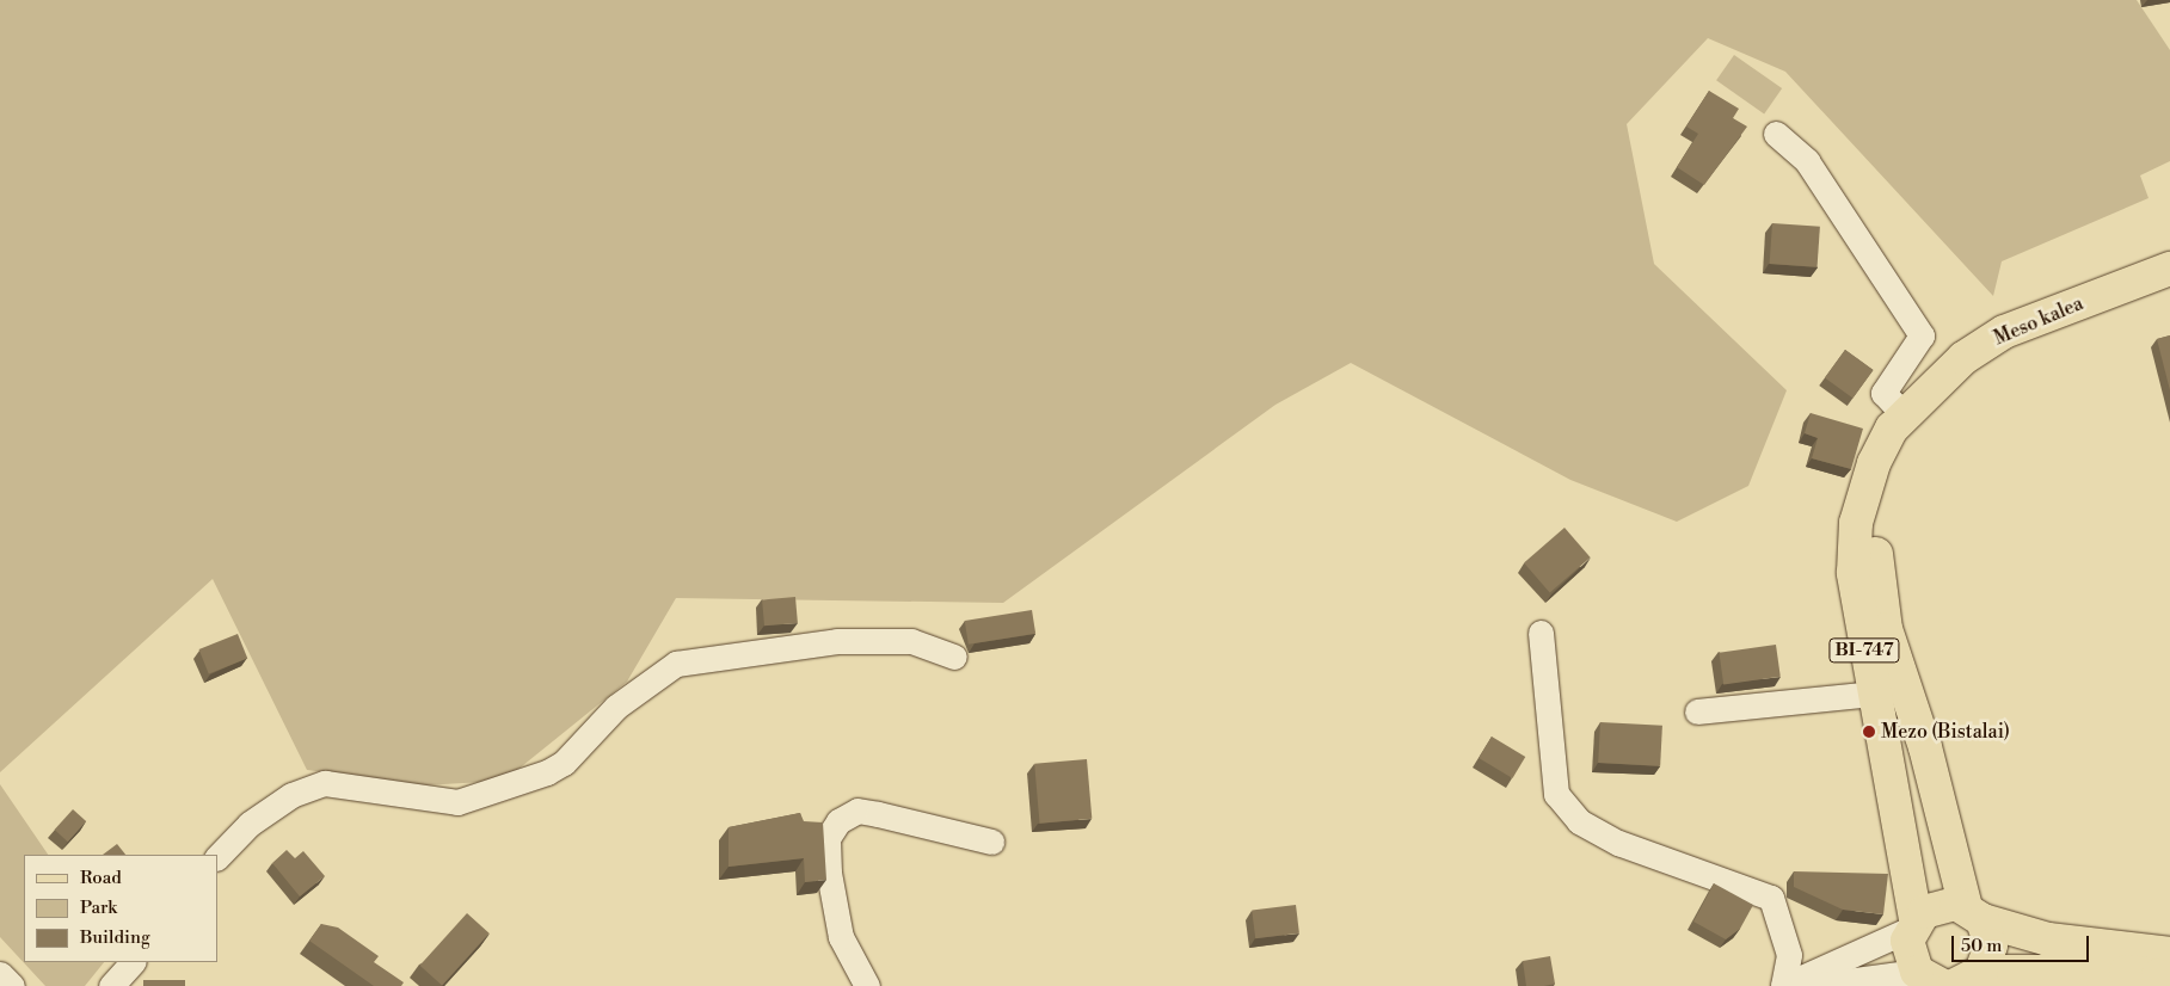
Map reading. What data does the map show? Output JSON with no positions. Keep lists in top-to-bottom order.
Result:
{
  "streets": {
    "main road": ["Meso kalea", "BI-747"]
  },
  "crossings": [
    ["Meso kalea", "BI-747"]
  ],
  "places": ["Mezo (Bistalai)"],
  "legend": ["Road", "Park", "Building"],
  "scale_bar": "50 m"
}
